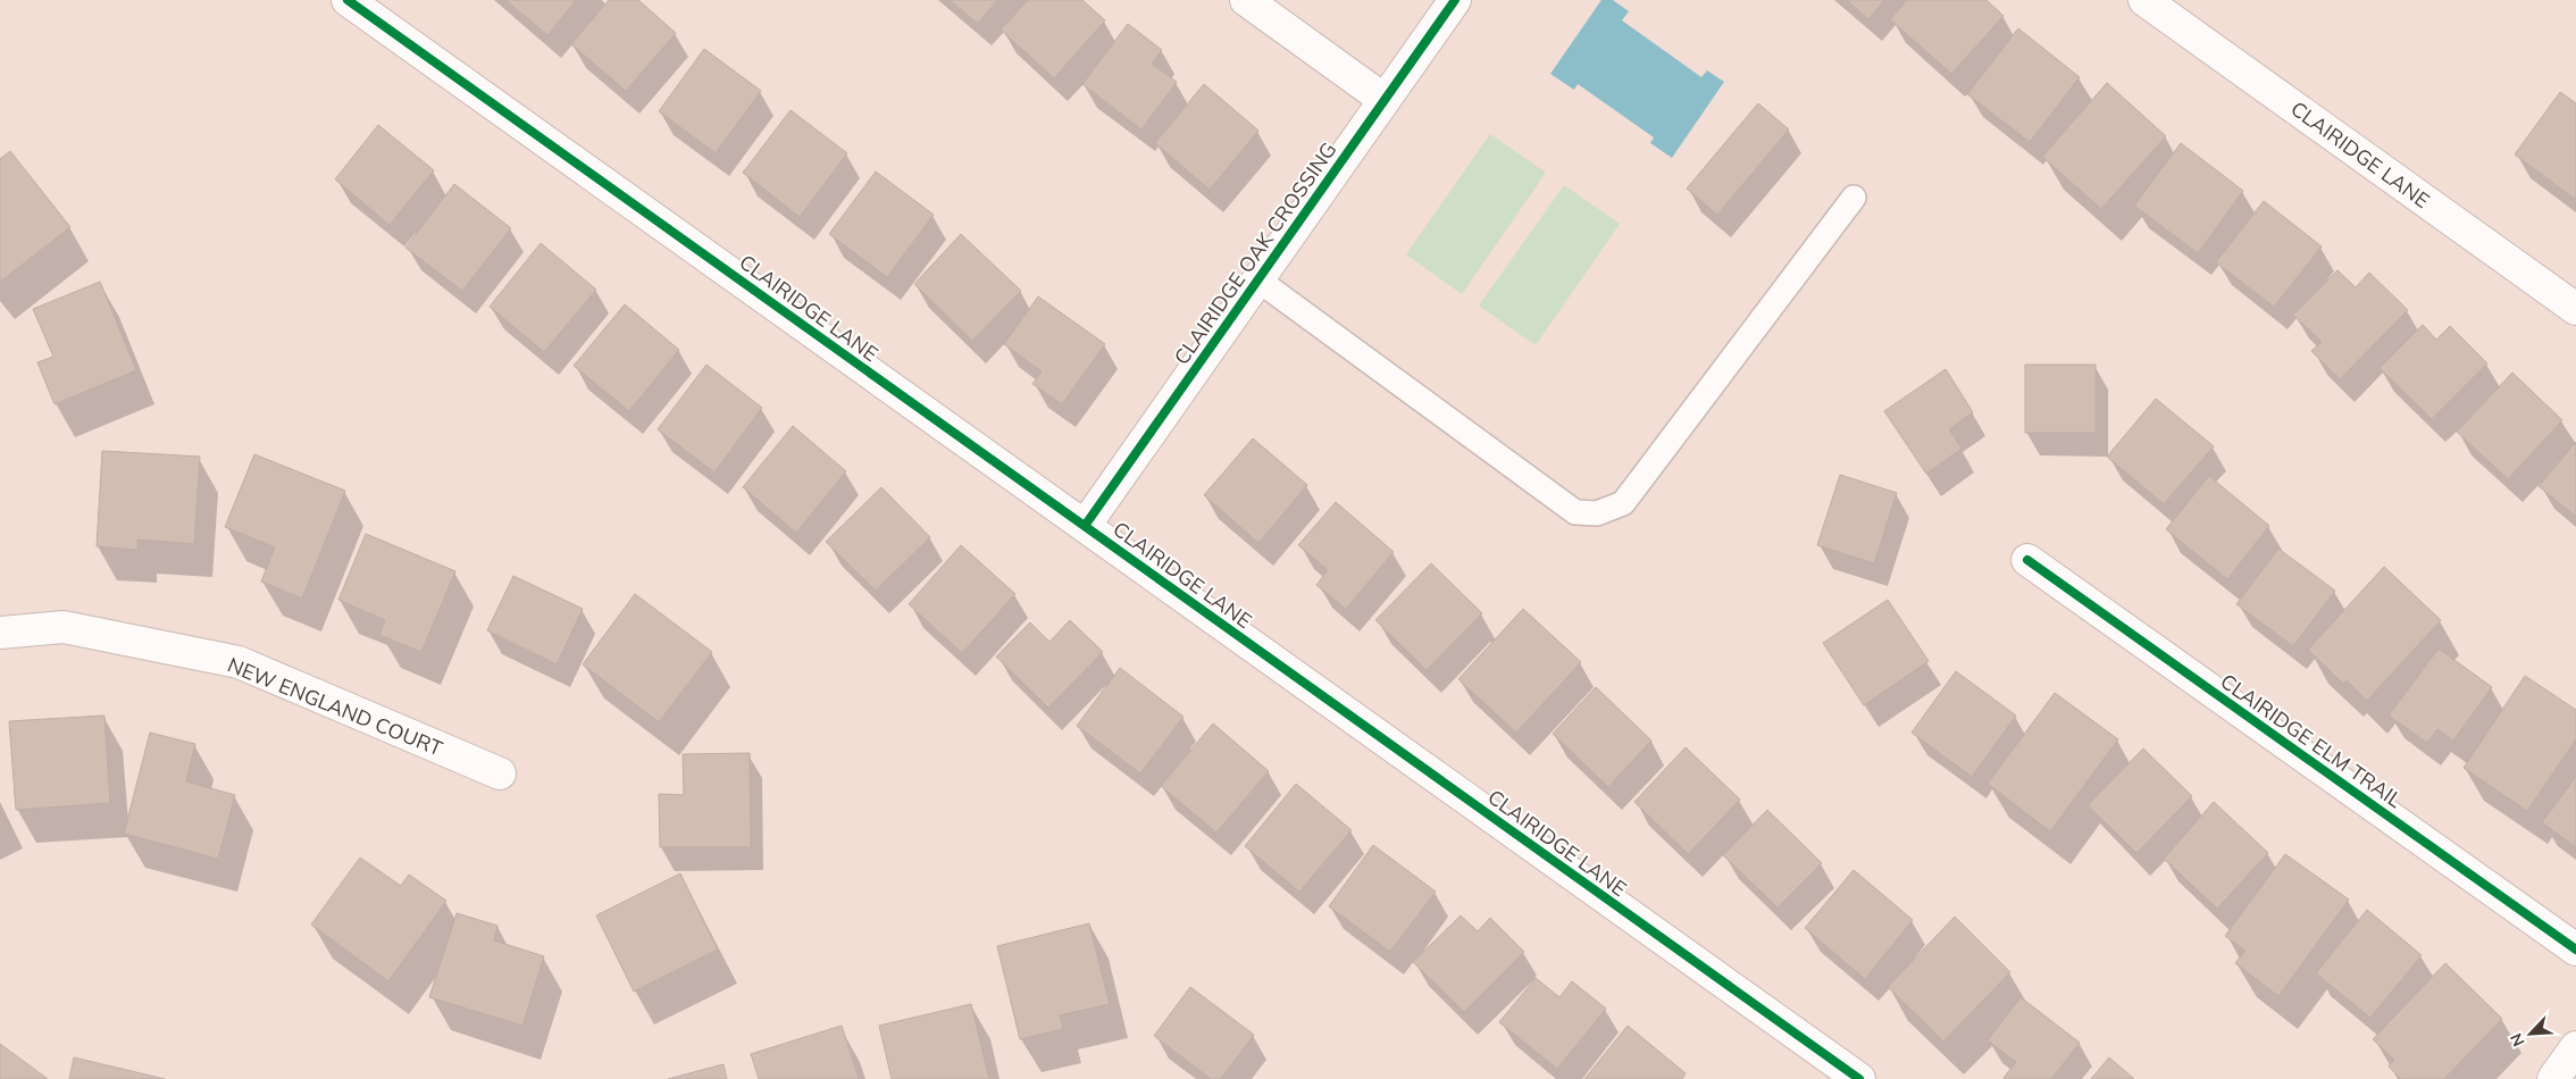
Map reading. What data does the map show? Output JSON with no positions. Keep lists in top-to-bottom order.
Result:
{
  "streets": {
    "street": [
      "CLAIRIDGE LANE",
      "CLAIRIDGE OAK CROSSING",
      "NEW ENGLAND COURT",
      "CLAIRIDGE ELM TRAIL"
    ]
  },
  "crossings": [
    ["CLAIRIDGE LANE", "CLAIRIDGE OAK CROSSING"]
  ],
  "north": "bottom left"
}
